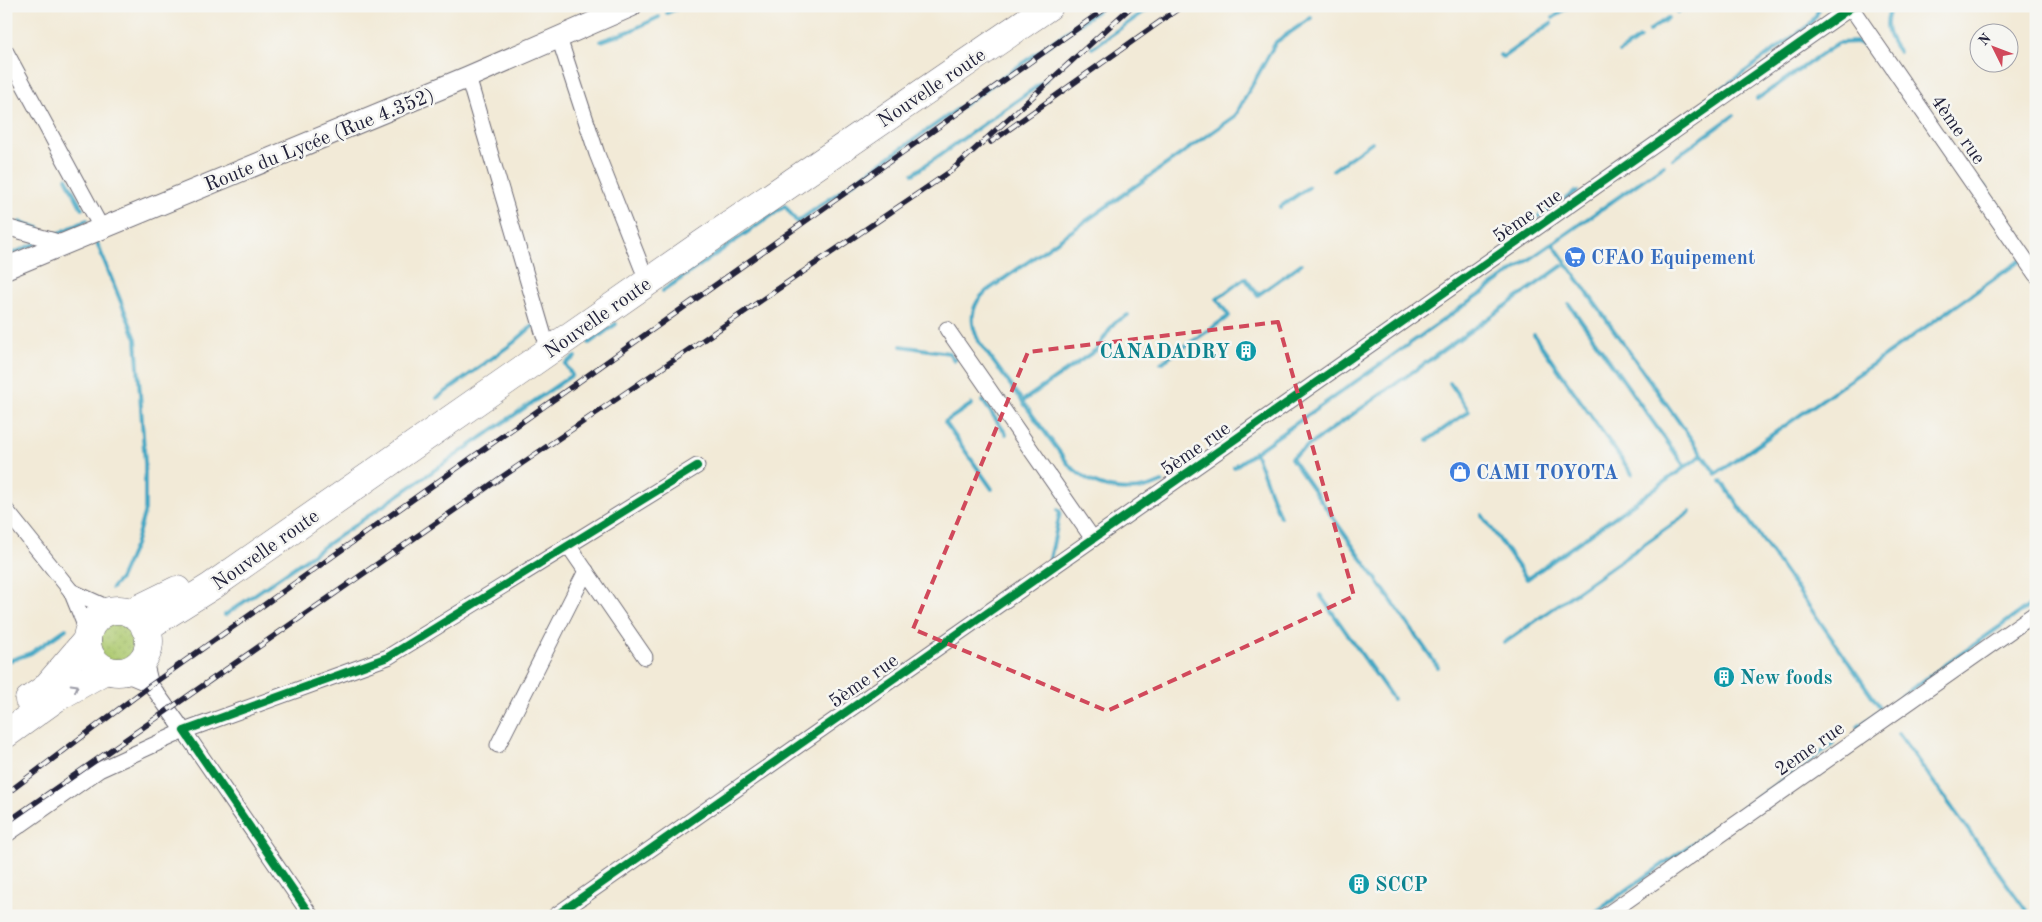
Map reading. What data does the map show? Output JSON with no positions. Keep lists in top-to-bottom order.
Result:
{
  "streets": {
    "highway": ["Nouvelle route"],
    "main road": ["Route du Lycée (Rue 4.352)"],
    "street": ["4ème rue", "5ème rue", "2eme rue"]
  },
  "crossings": [
    ["4ème rue", "5ème rue"]
  ],
  "places": {
    "supermarket": ["CFAO Equipement"],
    "building": ["CANADADRY", "New foods", "SCCP"],
    "shop": ["CAMI TOYOTA"]
  },
  "north": "top left"
}
